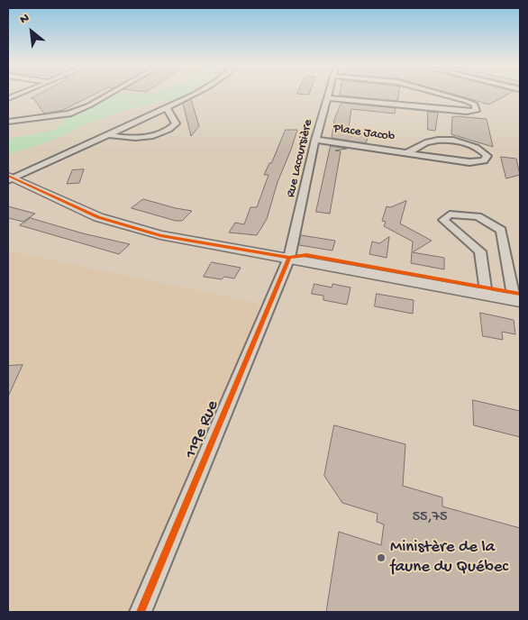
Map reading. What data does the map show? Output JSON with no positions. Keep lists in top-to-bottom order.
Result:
{
  "streets": {
    "street": ["Place Jacob", "Rue Lacoursière", "119e Rue"]
  },
  "crossings": [
    ["Place Jacob", "Rue Lacoursière"],
    ["Rue Lacoursière", "119e Rue"]
  ],
  "places": ["Ministère de la faune du Québec"],
  "house_numbers": ["55,75"],
  "north": "top left"
}
